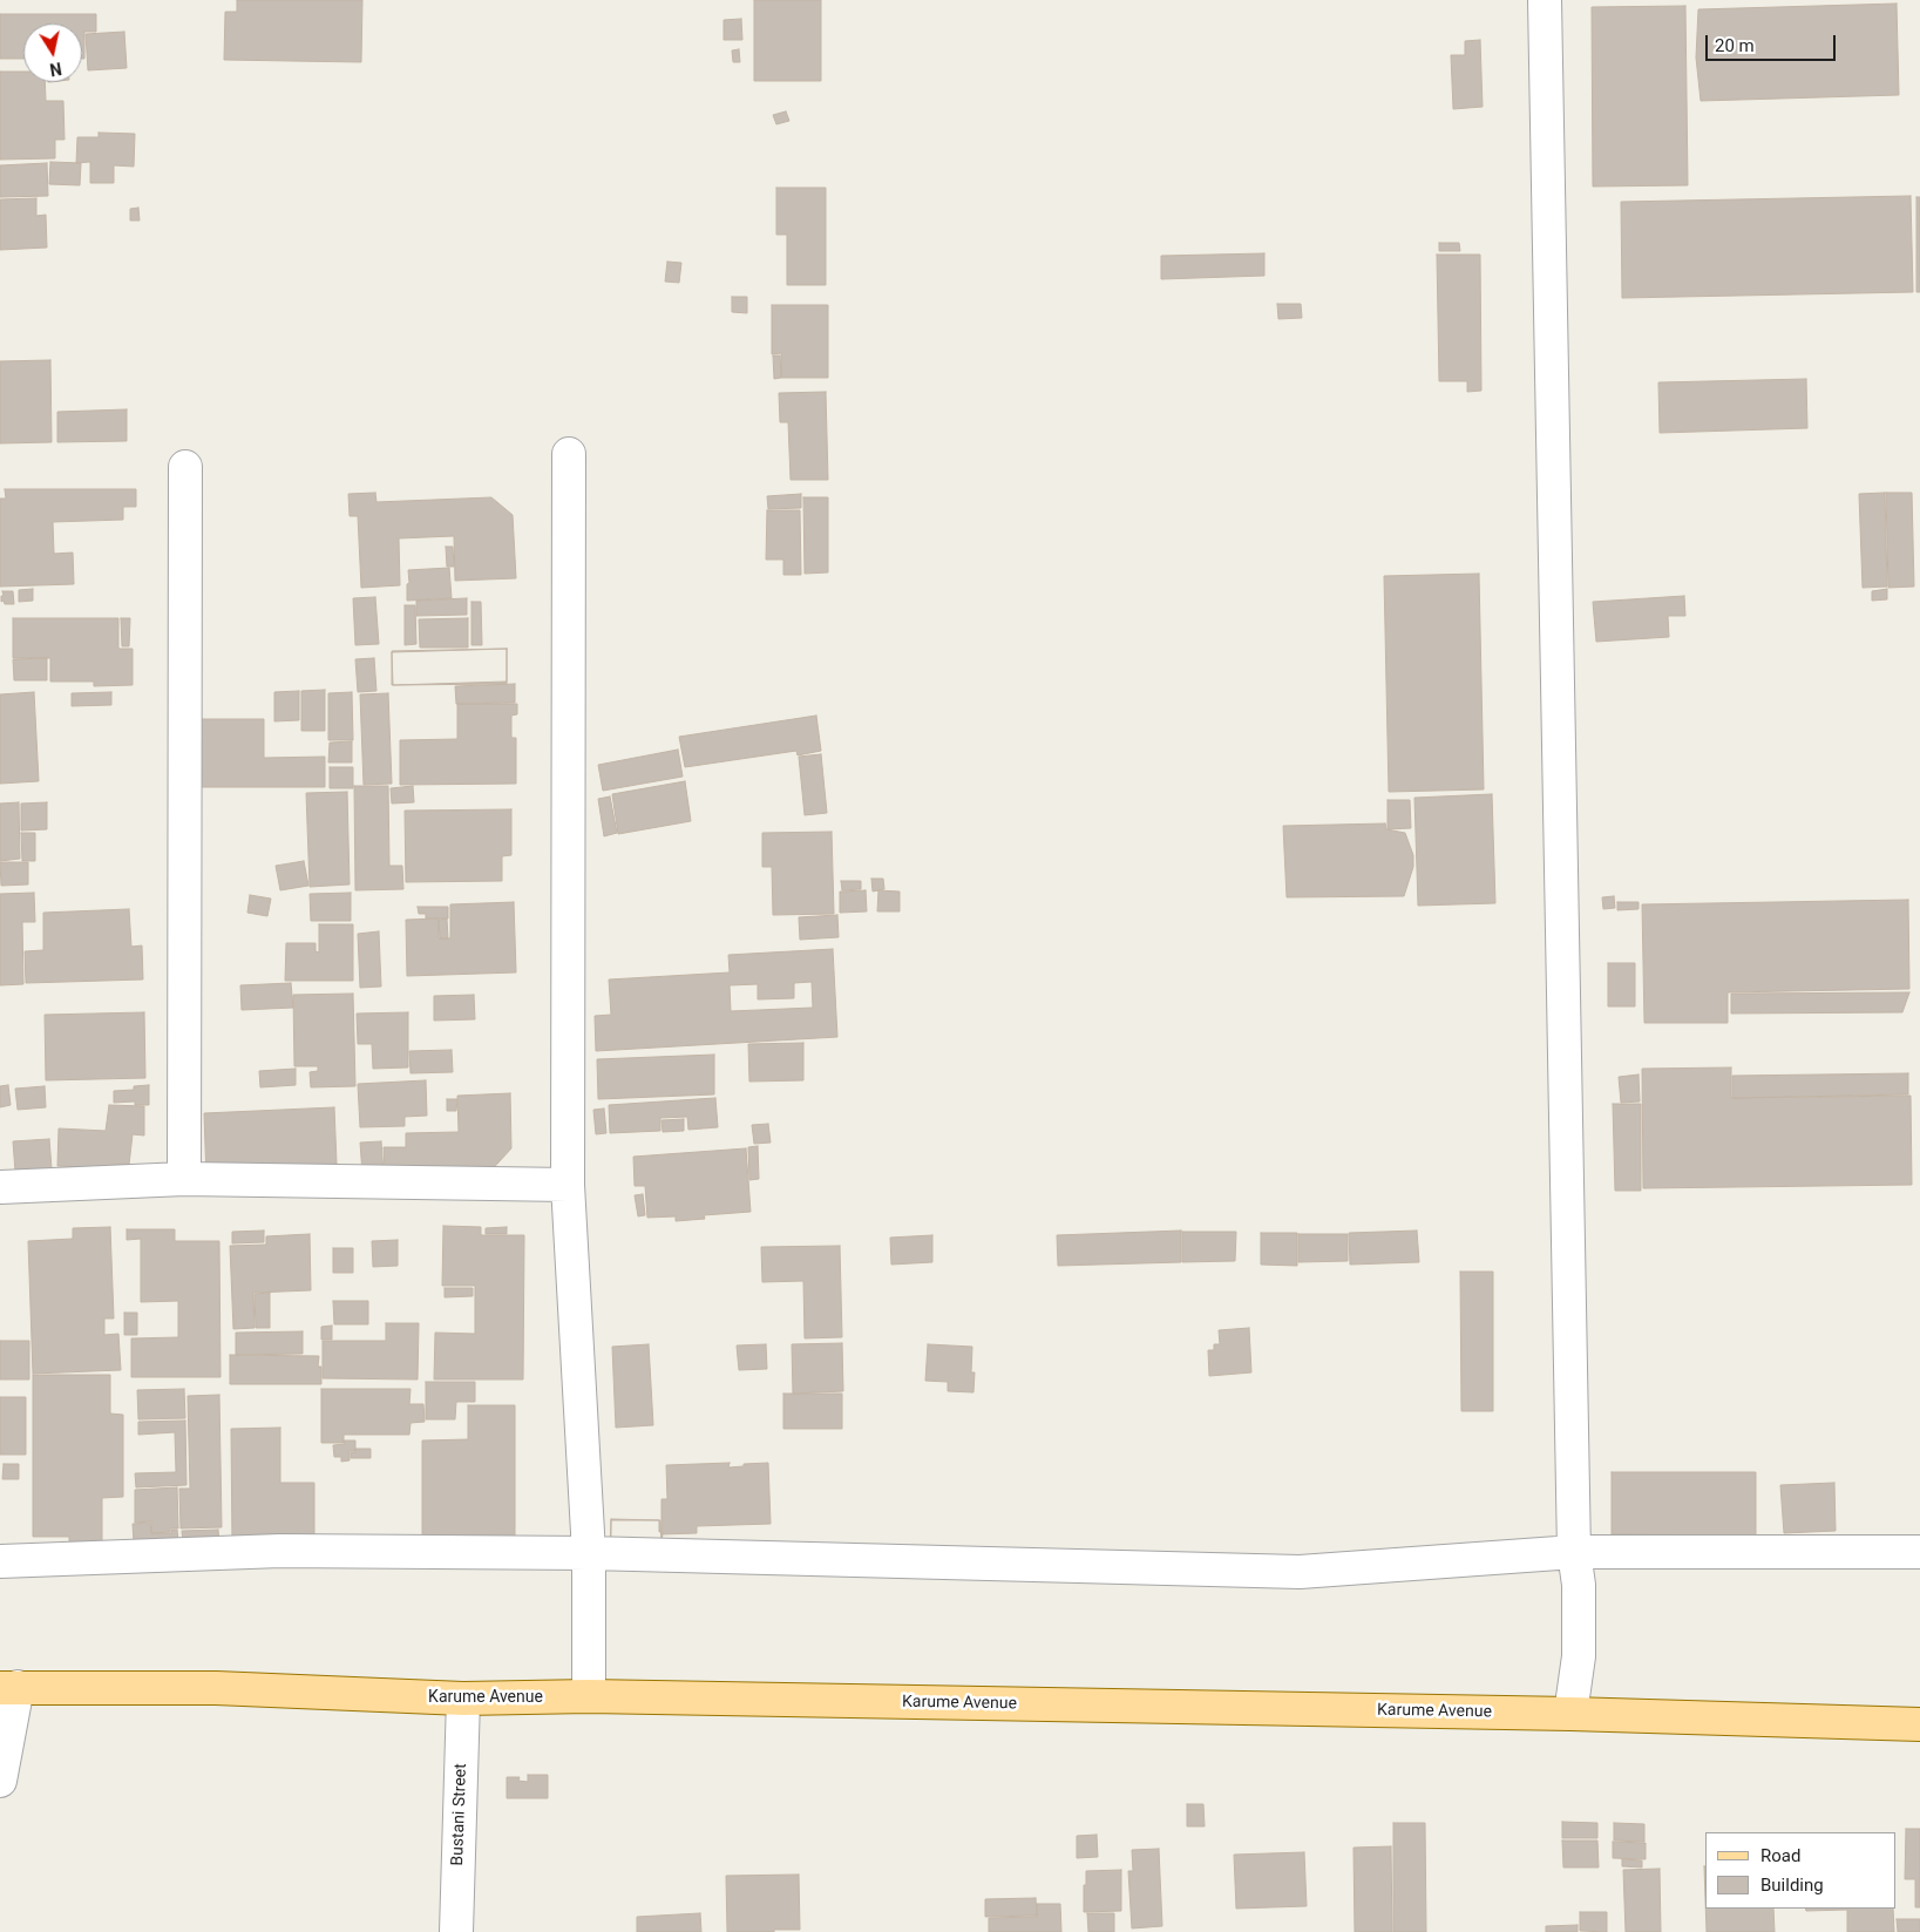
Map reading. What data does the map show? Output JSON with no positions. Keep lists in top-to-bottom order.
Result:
{
  "streets": {
    "main road": ["Karume Avenue"],
    "street": ["Bustani Street"]
  },
  "crossings": [
    ["Karume Avenue", "Bustani Street"]
  ],
  "legend": ["Road", "Building"],
  "scale_bar": "20 m",
  "north": "bottom"
}
